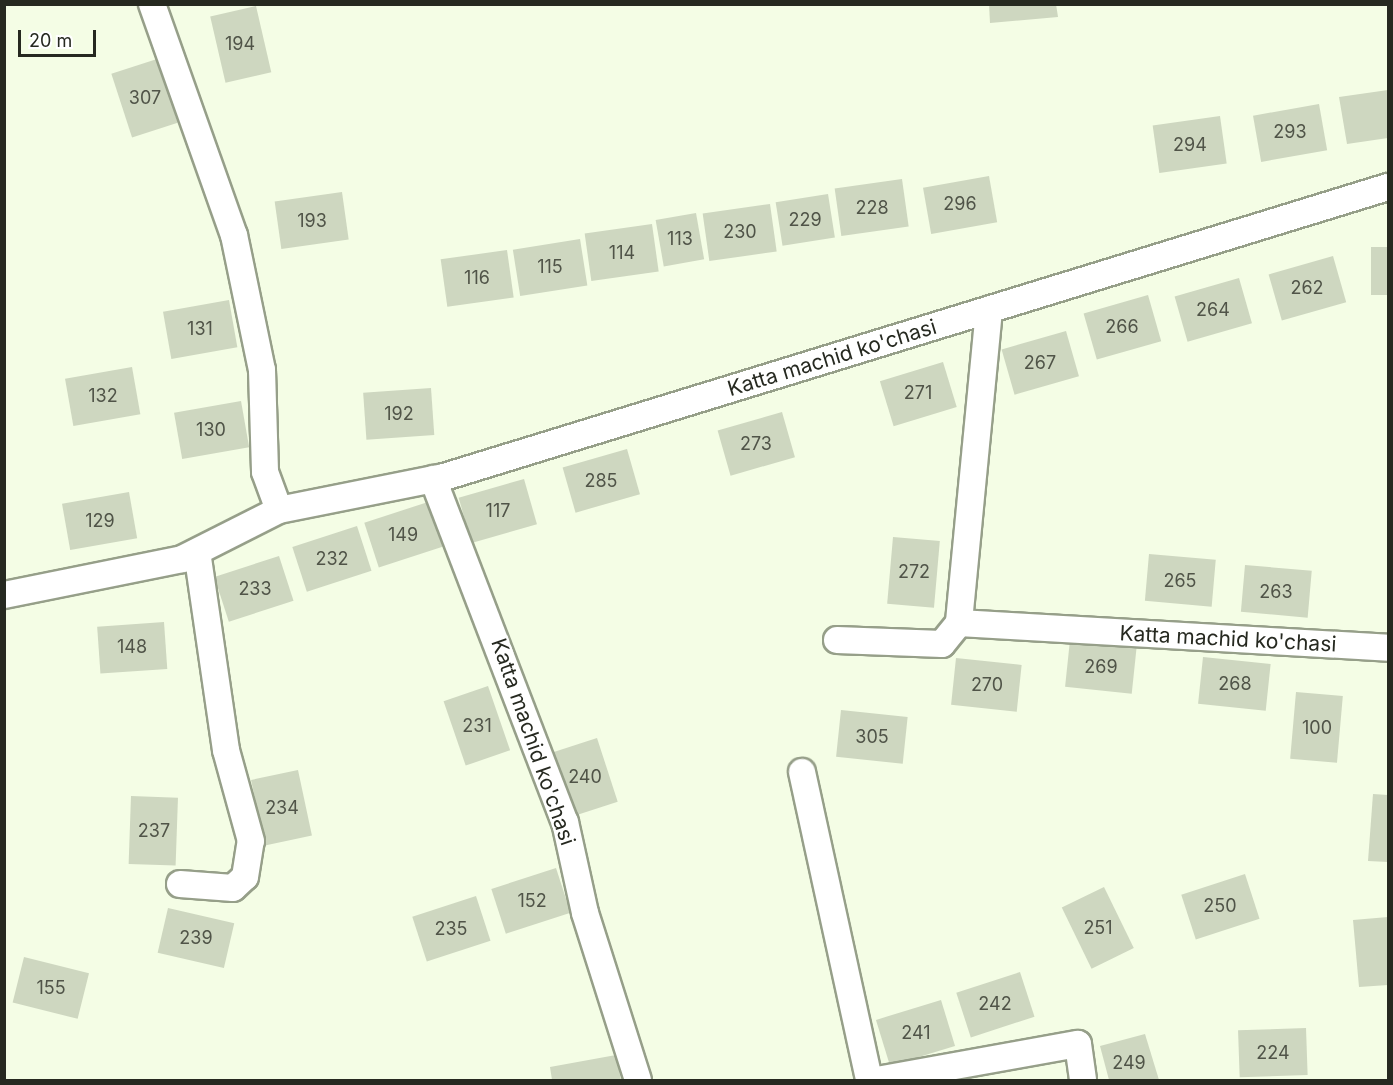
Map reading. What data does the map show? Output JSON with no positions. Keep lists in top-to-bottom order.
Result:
{
  "streets": {
    "street": ["Katta machid ko'chasi"]
  },
  "house_numbers": [
    "194",
    "307",
    "293",
    "294",
    "296",
    "228",
    "229",
    "193",
    "230",
    "113",
    "114",
    "115",
    "116",
    "262",
    "264",
    "266",
    "131",
    "267",
    "271",
    "132",
    "192",
    "130",
    "273",
    "285",
    "117",
    "129",
    "149",
    "232",
    "272",
    "265",
    "233",
    "263",
    "148",
    "269",
    "268",
    "270",
    "231",
    "100",
    "305",
    "240",
    "234",
    "237",
    "152",
    "250",
    "251",
    "235",
    "239",
    "155",
    "242",
    "241",
    "224",
    "249"
  ],
  "scale_bar": "20 m"
}
